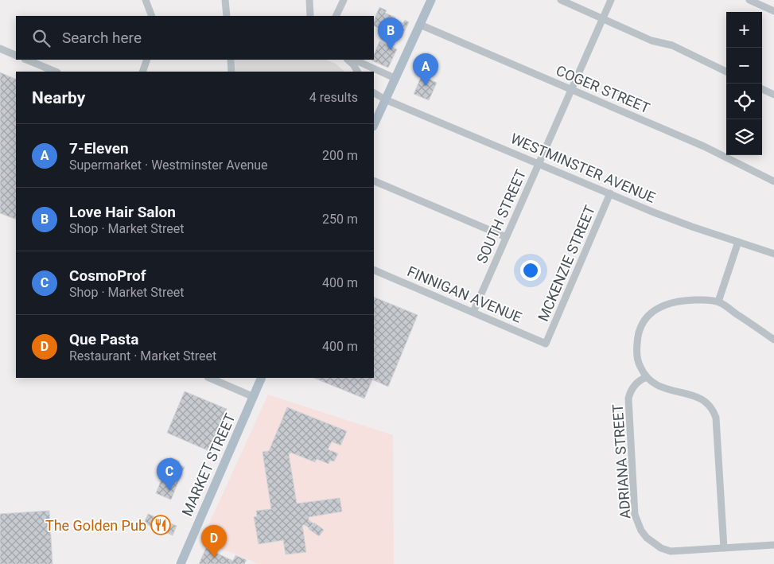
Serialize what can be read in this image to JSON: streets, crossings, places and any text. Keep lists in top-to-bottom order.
{
  "streets": {
    "main road": ["MARKET STREET"],
    "street": [
      "COGER STREET",
      "WESTMINSTER AVENUE",
      "SOUTH STREET",
      "MCKENZIE STREET",
      "FINNIGAN AVENUE",
      "ADRIANA STREET"
    ]
  },
  "crossings": [
    ["COGER STREET", "SOUTH STREET"],
    ["WESTMINSTER AVENUE", "SOUTH STREET"],
    ["WESTMINSTER AVENUE", "MCKENZIE STREET"],
    ["SOUTH STREET", "FINNIGAN AVENUE"],
    ["MCKENZIE STREET", "FINNIGAN AVENUE"]
  ],
  "places": {
    "restaurant": ["The Golden Pub"]
  },
  "page": {
    "map_buttons": ["+", "−"],
    "search": "Search here",
    "pins": [
      "B",
      "A",
      "C",
      "D"
    ],
    "heading": ["Nearby", "4 results"],
    "list": [
      {
        "mark": "A",
        "name": "7-Eleven",
        "note": "Supermarket · Westminster Avenue",
        "value": "200 m"
      },
      {
        "mark": "B",
        "name": "Love Hair Salon",
        "note": "Shop · Market Street",
        "value": "250 m"
      },
      {
        "mark": "C",
        "name": "CosmoProf",
        "note": "Shop · Market Street",
        "value": "400 m"
      },
      {
        "mark": "D",
        "name": "Que Pasta",
        "note": "Restaurant · Market Street",
        "value": "400 m"
      }
    ]
  }
}
